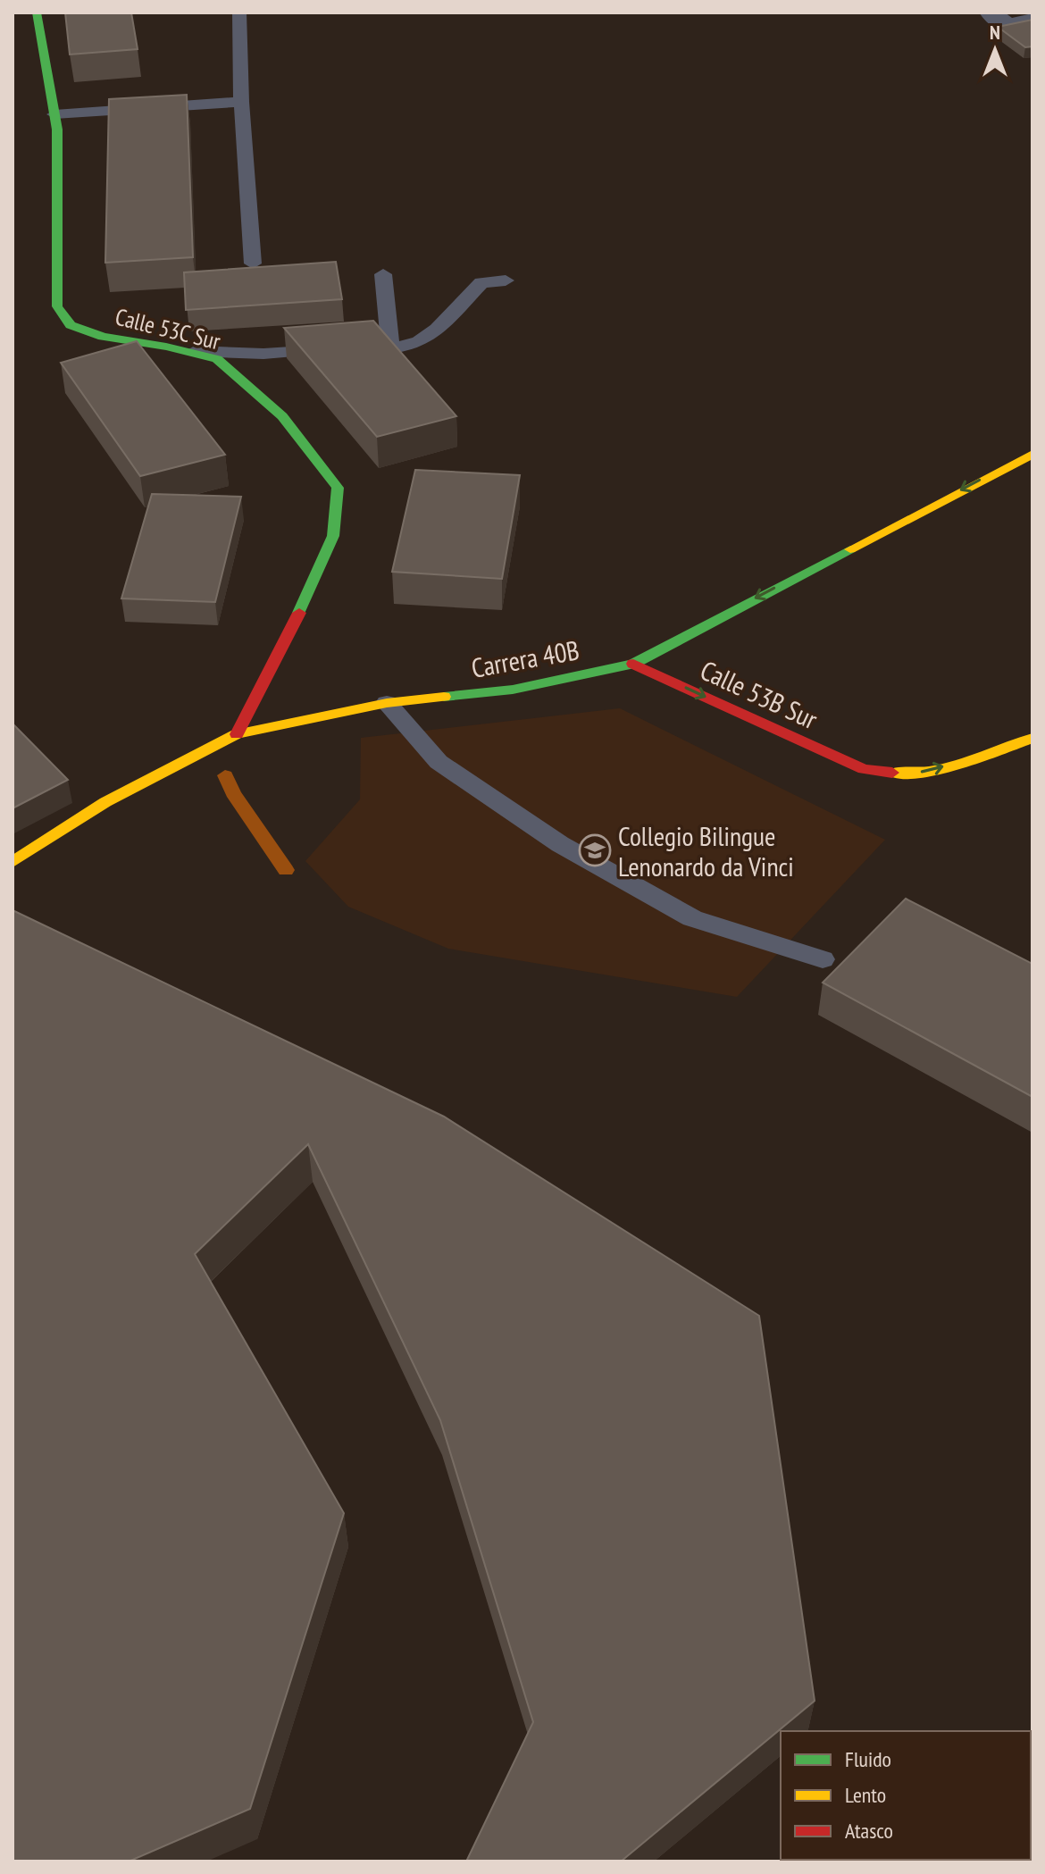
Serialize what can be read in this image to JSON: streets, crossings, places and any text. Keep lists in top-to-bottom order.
{
  "streets": {
    "street": ["Calle 53C Sur", "Carrera 40B", "Calle 53B Sur"]
  },
  "crossings": [
    ["Calle 53C Sur", "Carrera 40B"],
    ["Carrera 40B", "Calle 53B Sur"]
  ],
  "one_way": ["Carrera 40B", "Calle 53B Sur"],
  "places": {
    "school or university": ["Collegio Bilingue Lenonardo da Vinci"]
  },
  "legend": ["Fluido", "Lento", "Atasco"],
  "north": "top"
}
